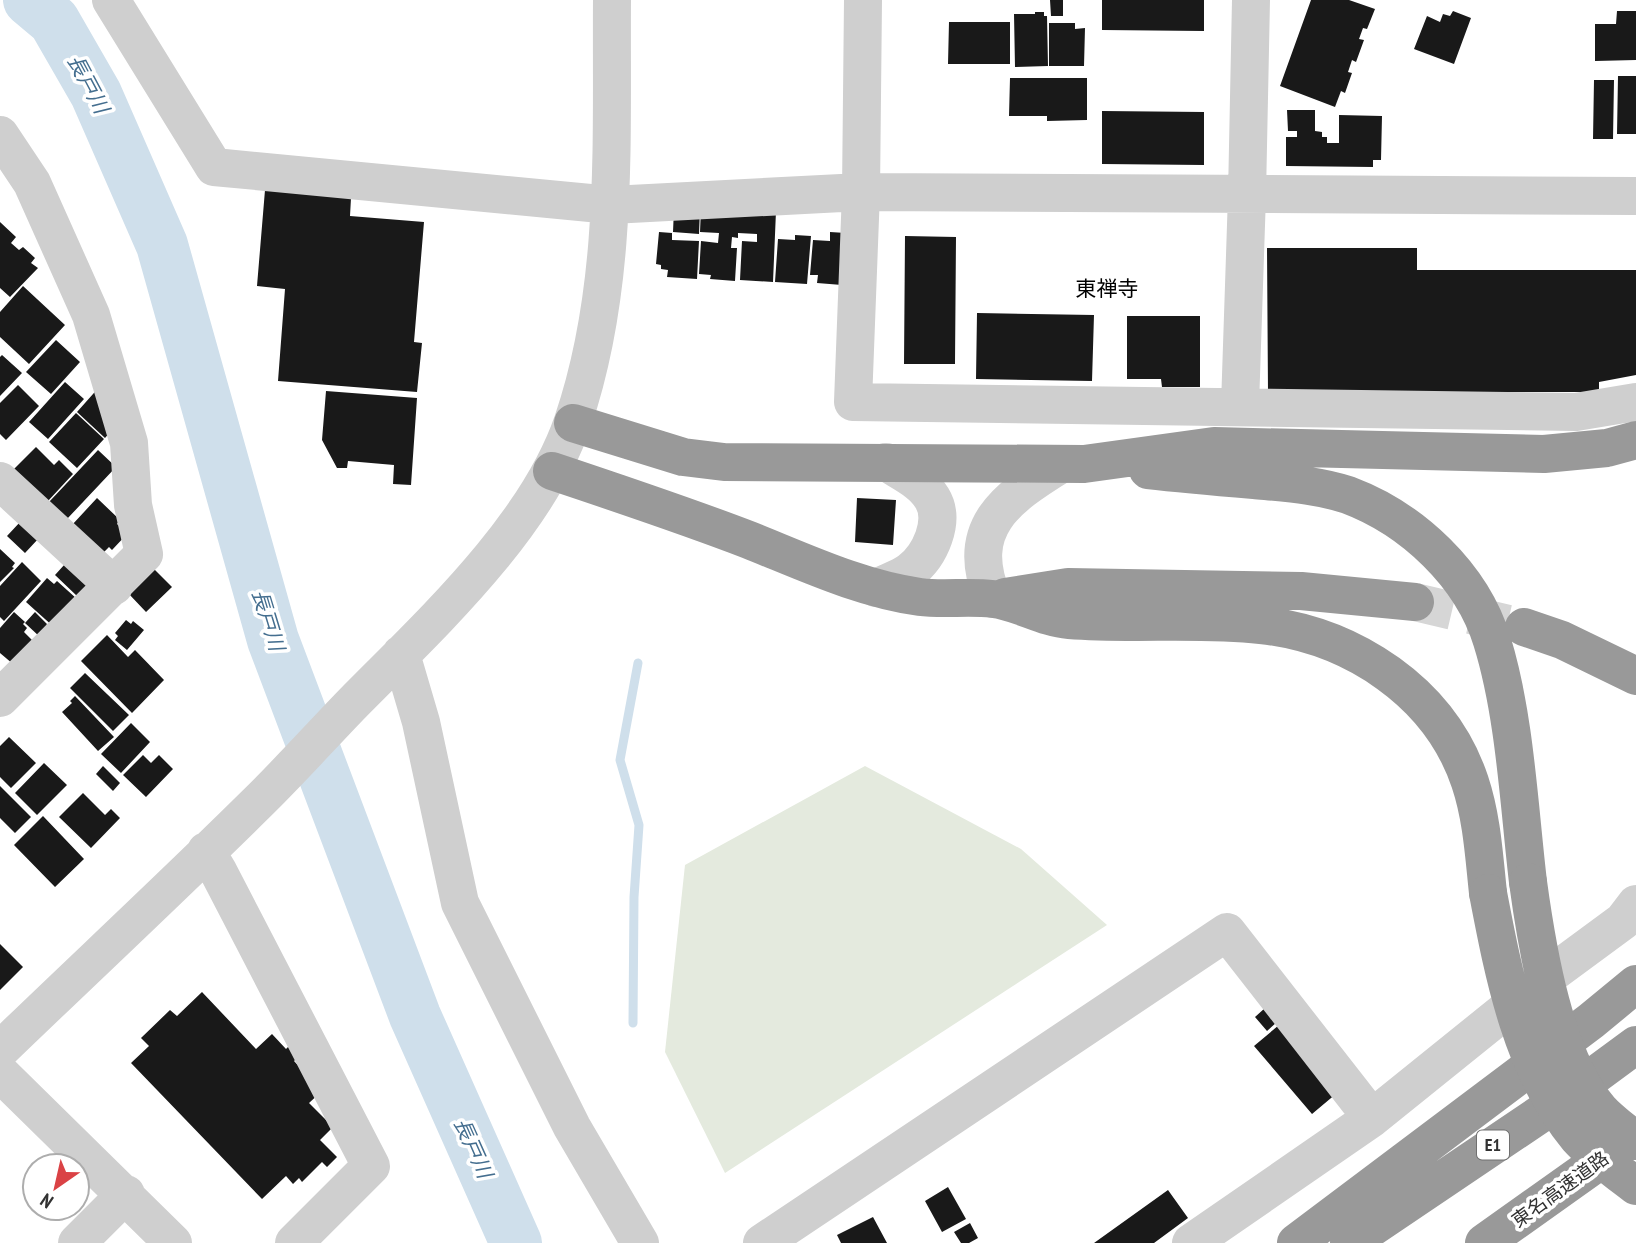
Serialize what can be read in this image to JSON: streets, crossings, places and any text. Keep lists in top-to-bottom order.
{
  "streets": {
    "highway": ["E1", "東名高速道路"]
  },
  "districts": ["東禅寺"],
  "water": ["長戸川"],
  "north": "bottom left"
}
